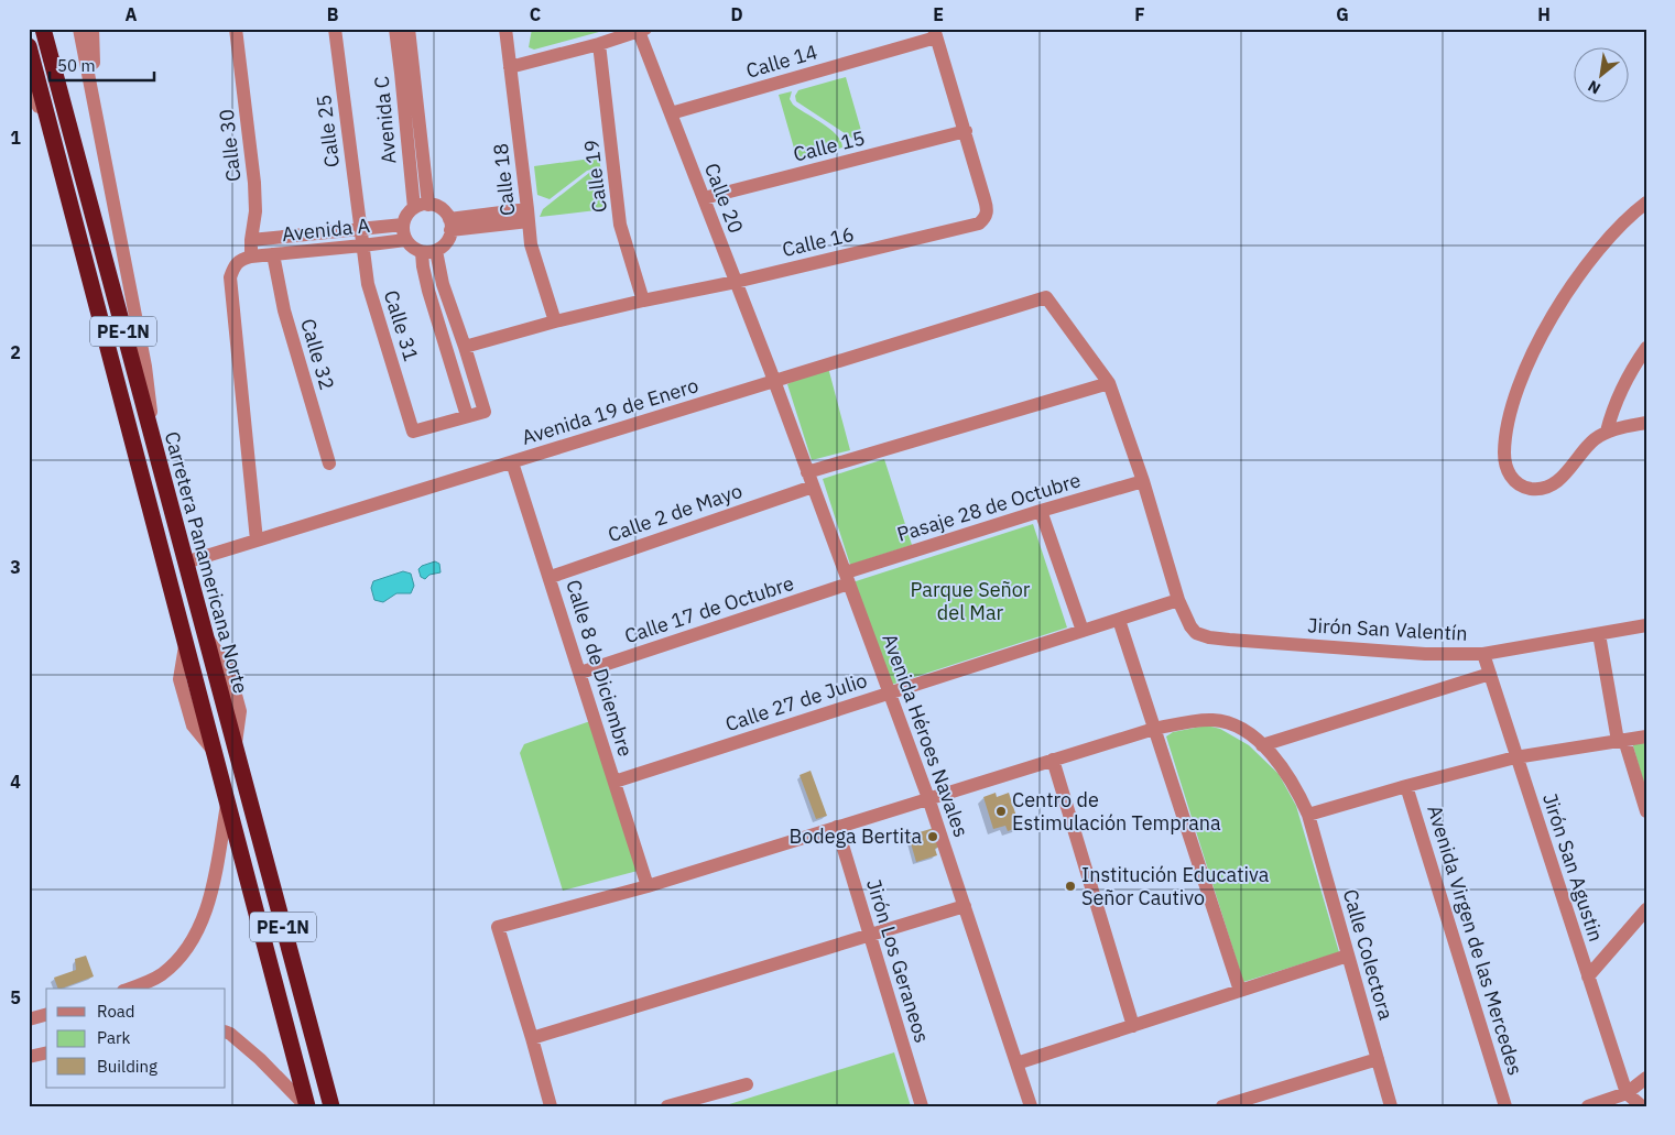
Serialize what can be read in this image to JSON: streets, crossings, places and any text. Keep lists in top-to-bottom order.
{
  "streets": {
    "highway": ["PE-1N", "Carretera Panamericana Norte"],
    "street": [
      "Calle 14",
      "Avenida C",
      "Calle 25",
      "Calle 30",
      "Calle 15",
      "Calle 19",
      "Calle 18",
      "Calle 20",
      "Avenida A",
      "Calle 16",
      "Calle 31",
      "Calle 32",
      "Avenida 19 de Enero",
      "Pasaje 28 de Octubre",
      "Calle 2 de Mayo",
      "Calle 17 de Octubre",
      "Jirón San Valentín",
      "Calle 8 de Diciembre",
      "Calle 27 de Julio",
      "Avenida Héroes Navales",
      "Jirón San Agustin",
      "Avenida Virgen de las Mercedes",
      "Calle Colectora",
      "Jirón Los Geraneos"
    ]
  },
  "crossings": [
    ["Calle 14", "Calle 20"],
    ["Calle 14", "Calle 16"],
    ["Avenida C", "Avenida A"],
    ["Calle 25", "Avenida A"],
    ["Calle 25", "Calle 31"],
    ["Calle 30", "Avenida A"],
    ["Calle 15", "Calle 20"],
    ["Calle 15", "Calle 16"],
    ["Calle 19", "Calle 16"],
    ["Calle 18", "Calle 16"],
    ["Calle 20", "Calle 16"],
    ["Calle 20", "Avenida 19 de Enero"],
    ["Calle 20", "Avenida Héroes Navales"],
    ["Avenida A", "Calle 31"],
    ["Avenida A", "Calle 32"],
    ["Avenida 19 de Enero", "Carretera Panamericana Norte"],
    ["Avenida 19 de Enero", "Jirón San Valentín"],
    ["Avenida 19 de Enero", "Calle 8 de Diciembre"],
    ["Avenida 19 de Enero", "Avenida Héroes Navales"],
    ["Pasaje 28 de Octubre", "Calle 17 de Octubre"],
    ["Pasaje 28 de Octubre", "Jirón San Valentín"],
    ["Pasaje 28 de Octubre", "Avenida Héroes Navales"],
    ["Calle 2 de Mayo", "Calle 8 de Diciembre"],
    ["Calle 2 de Mayo", "Avenida Héroes Navales"],
    ["Calle 17 de Octubre", "Calle 8 de Diciembre"],
    ["Calle 17 de Octubre", "Avenida Héroes Navales"],
    ["Jirón San Valentín", "Calle 27 de Julio"],
    ["Jirón San Valentín", "Jirón San Agustin"],
    ["Calle 8 de Diciembre", "Calle 27 de Julio"],
    ["Calle 8 de Diciembre", "Calle Colectora"],
    ["Calle 27 de Julio", "Avenida Héroes Navales"],
    ["Avenida Héroes Navales", "Calle Colectora"],
    ["Calle Colectora", "Jirón Los Geraneos"]
  ],
  "parks": ["Parque Señor del Mar"],
  "places": ["Centro de Estimulación Temprana", "Bodega Bertita", "Institución Educativa Señor Cautivo"],
  "legend": ["Road", "Park", "Building"],
  "scale_bar": "50 m",
  "north": "bottom left",
  "grid": {
    "columns": [
      "A",
      "B",
      "C",
      "D",
      "E",
      "F",
      "G",
      "H"
    ],
    "rows": [
      "1",
      "2",
      "3",
      "4",
      "5"
    ]
  }
}
